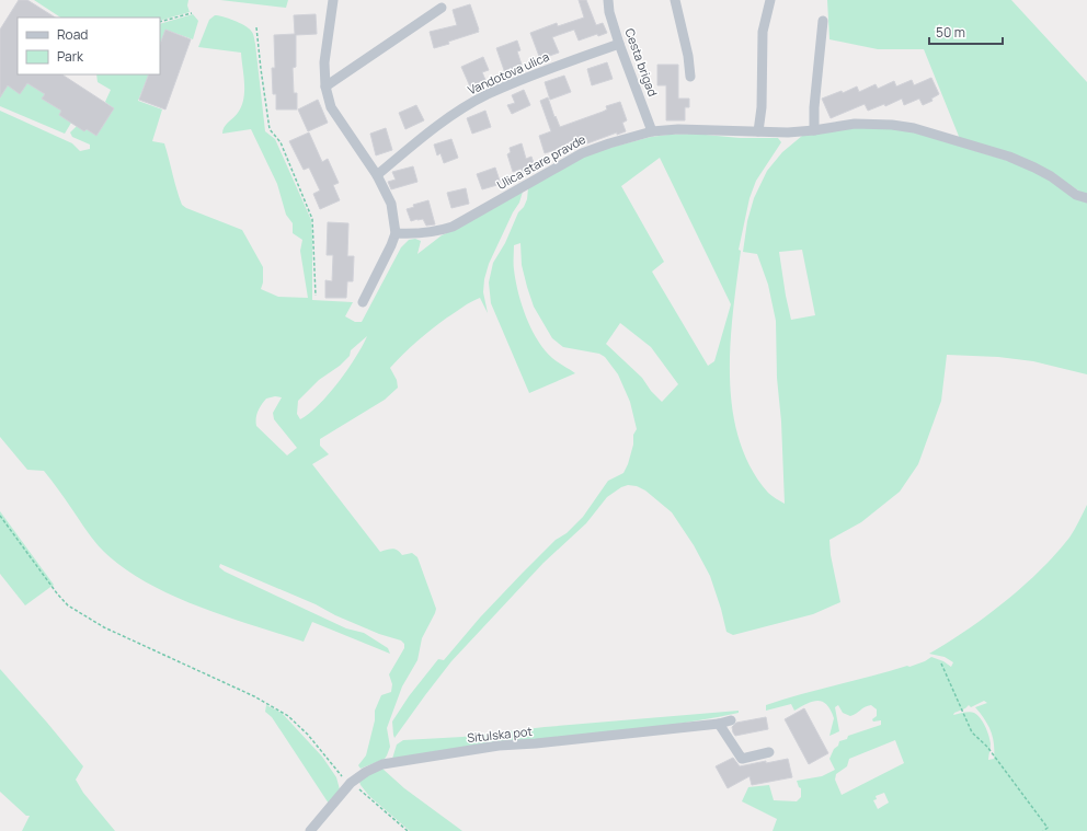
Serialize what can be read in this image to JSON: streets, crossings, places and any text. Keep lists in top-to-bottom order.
{
  "streets": {
    "street": [
      "Cesta brigad",
      "Vandotova ulica",
      "Ulica stare pravde",
      "Situlska pot"
    ]
  },
  "crossings": [
    ["Cesta brigad", "Vandotova ulica"],
    ["Cesta brigad", "Ulica stare pravde"]
  ],
  "legend": ["Road", "Park"],
  "scale_bar": "50 m"
}
